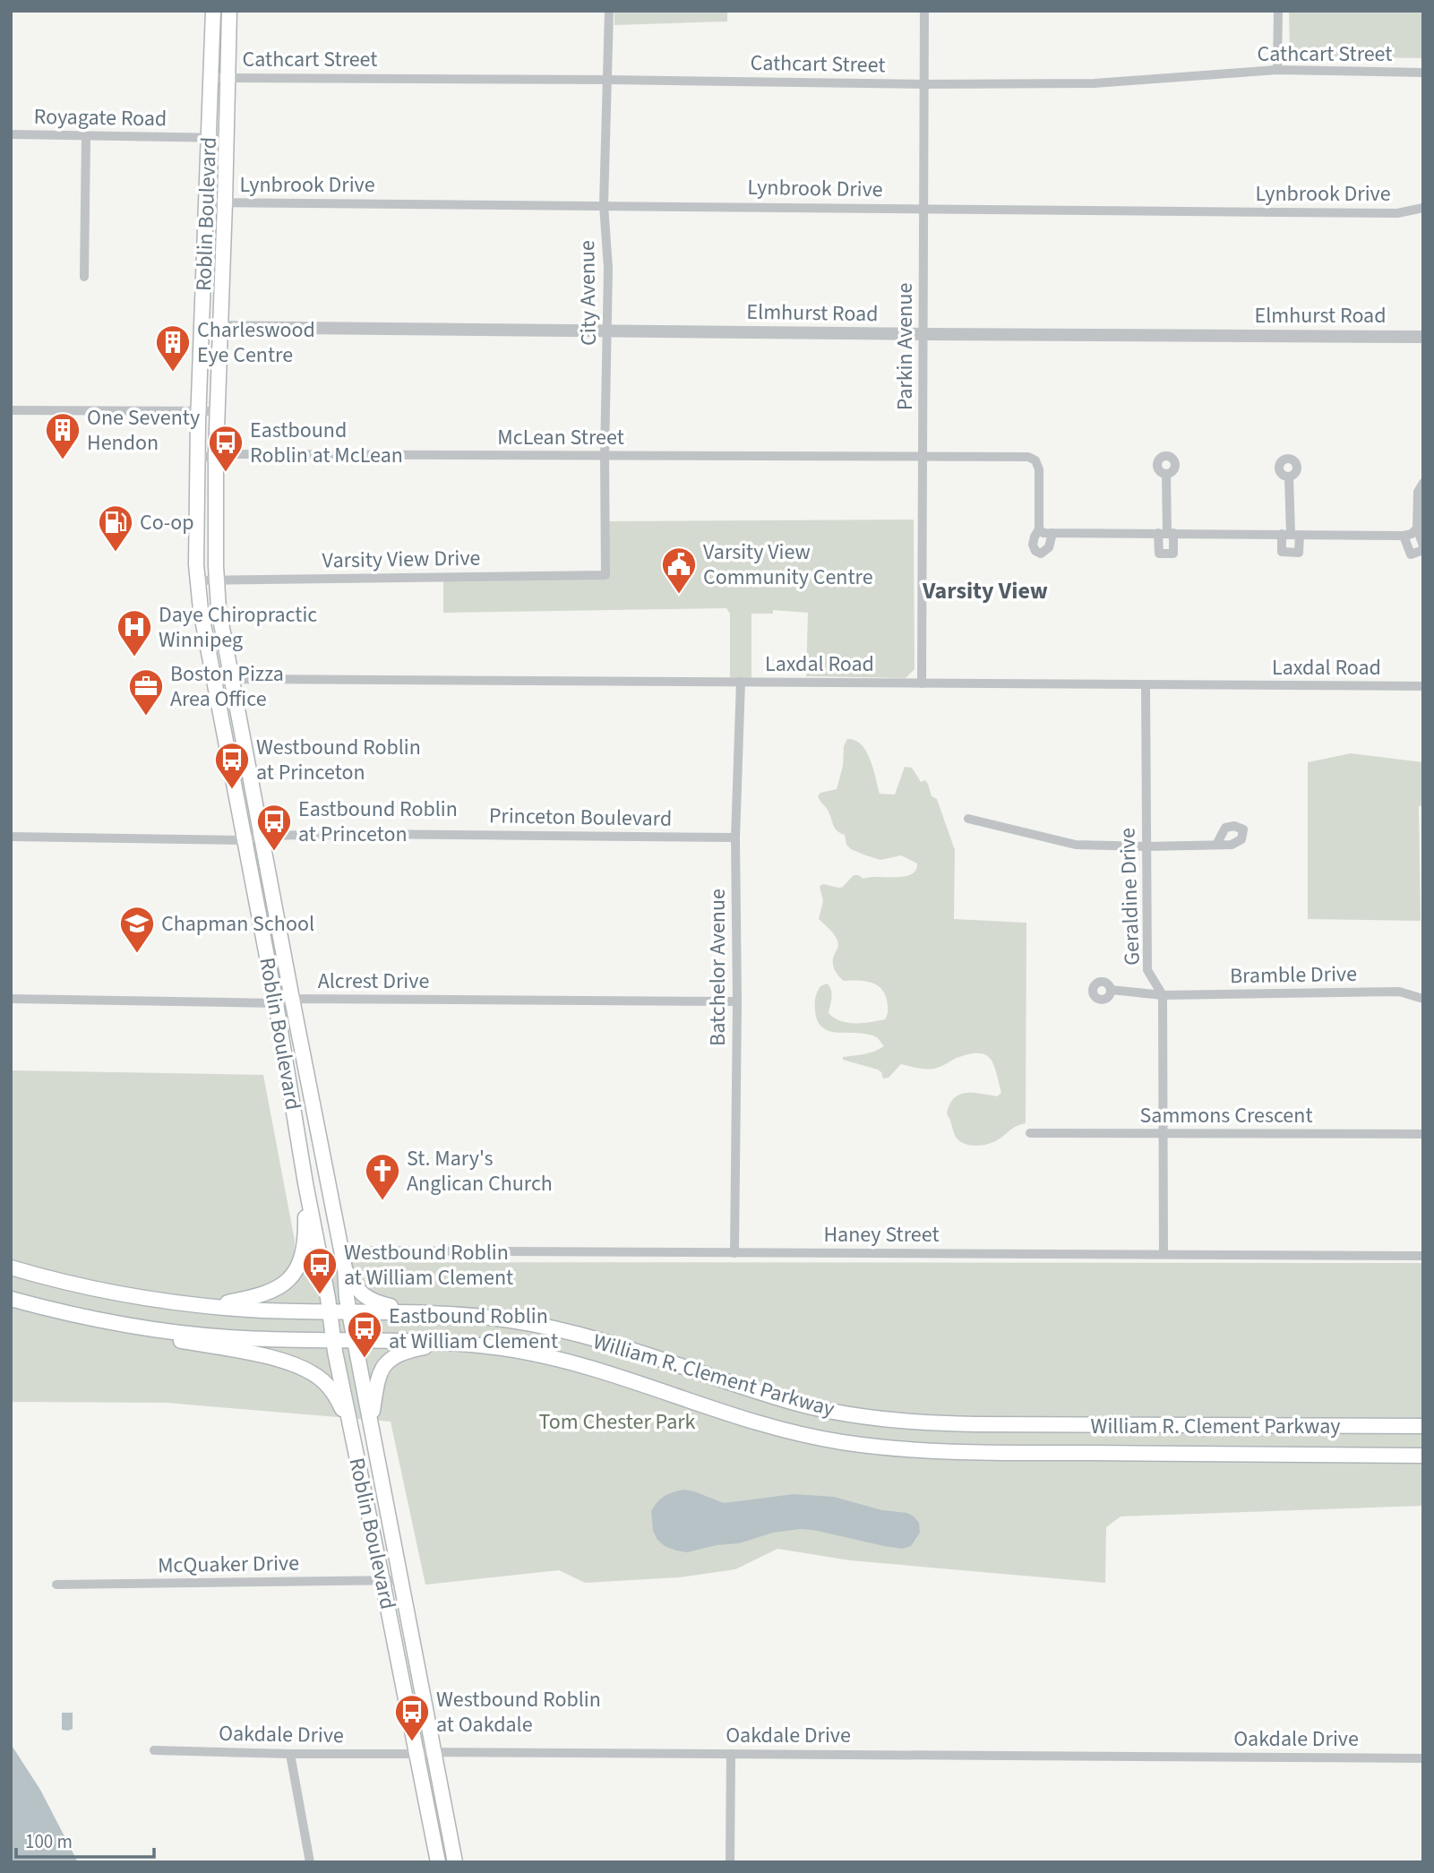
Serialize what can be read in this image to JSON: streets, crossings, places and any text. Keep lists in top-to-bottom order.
{
  "streets": {
    "main road": ["Roblin Boulevard", "William R. Clement Parkway"],
    "street": [
      "Cathcart Street",
      "Royagate Road",
      "Lynbrook Drive",
      "City Avenue",
      "Elmhurst Road",
      "Parkin Avenue",
      "McLean Street",
      "Varsity View Drive",
      "Laxdal Road",
      "Princeton Boulevard",
      "Geraldine Drive",
      "Batchelor Avenue",
      "Bramble Drive",
      "Alcrest Drive",
      "Sammons Crescent",
      "Haney Street",
      "McQuaker Drive",
      "Oakdale Drive"
    ]
  },
  "crossings": [
    ["Cathcart Street", "Roblin Boulevard"],
    ["Cathcart Street", "City Avenue"],
    ["Cathcart Street", "Parkin Avenue"],
    ["Royagate Road", "Roblin Boulevard"],
    ["Lynbrook Drive", "Roblin Boulevard"],
    ["Lynbrook Drive", "City Avenue"],
    ["Lynbrook Drive", "Parkin Avenue"],
    ["Roblin Boulevard", "Elmhurst Road"],
    ["Roblin Boulevard", "McLean Street"],
    ["Roblin Boulevard", "Varsity View Drive"],
    ["Roblin Boulevard", "Laxdal Road"],
    ["Roblin Boulevard", "Princeton Boulevard"],
    ["Roblin Boulevard", "Alcrest Drive"],
    ["Roblin Boulevard", "Haney Street"],
    ["Roblin Boulevard", "William R. Clement Parkway"],
    ["Roblin Boulevard", "McQuaker Drive"],
    ["Roblin Boulevard", "Oakdale Drive"],
    ["City Avenue", "Elmhurst Road"],
    ["City Avenue", "McLean Street"],
    ["City Avenue", "Varsity View Drive"],
    ["Elmhurst Road", "Parkin Avenue"],
    ["Parkin Avenue", "McLean Street"],
    ["Parkin Avenue", "Laxdal Road"],
    ["Laxdal Road", "Geraldine Drive"],
    ["Laxdal Road", "Batchelor Avenue"],
    ["Princeton Boulevard", "Batchelor Avenue"],
    ["Geraldine Drive", "Bramble Drive"],
    ["Geraldine Drive", "Sammons Crescent"],
    ["Geraldine Drive", "Haney Street"],
    ["Batchelor Avenue", "Alcrest Drive"],
    ["Batchelor Avenue", "Haney Street"]
  ],
  "districts": ["Varsity View"],
  "parks": ["Tom Chester Park"],
  "places": {
    "building": ["Charleswood Eye Centre", "One Seventy Hendon"],
    "bus stop": [
      "Eastbound Roblin at McLean",
      "Westbound Roblin at Princeton",
      "Eastbound Roblin at Princeton",
      "Westbound Roblin at William Clement",
      "Eastbound Roblin at William Clement",
      "Westbound Roblin at Oakdale"
    ],
    "fuel station": ["Co-op"],
    "public building": ["Varsity View Community Centre"],
    "hospital": ["Daye Chiropractic Winnipeg"],
    "office": ["Boston Pizza Area Office"],
    "school or university": ["Chapman School"],
    "church": ["St. Mary's Anglican Church"]
  },
  "scale_bar": "100 m"
}
